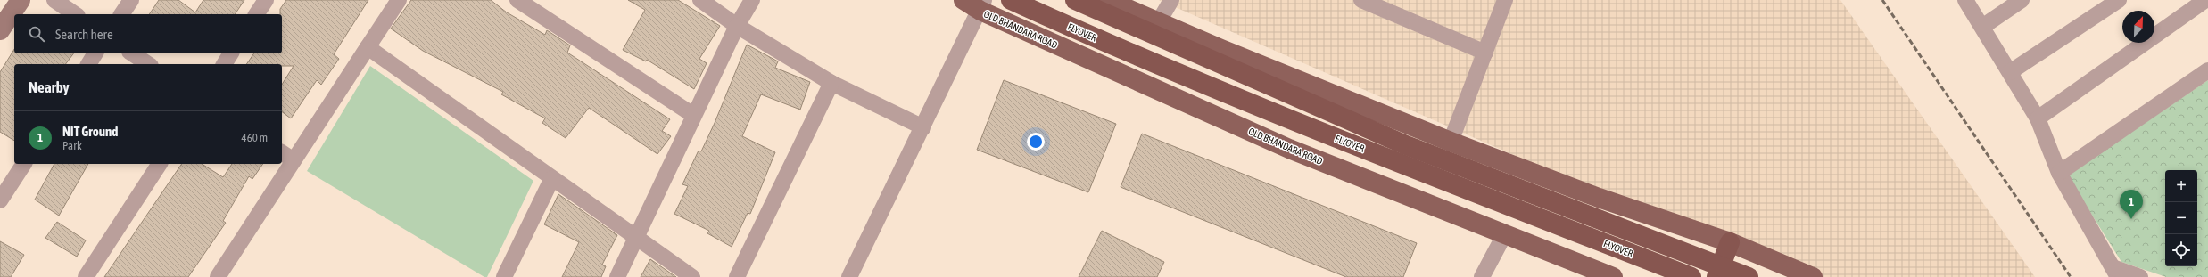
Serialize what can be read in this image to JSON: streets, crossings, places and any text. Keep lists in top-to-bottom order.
{
  "streets": {
    "highway": ["FLYOVER"],
    "main road": ["OLD BHANDARA ROAD"]
  },
  "north": "top right",
  "page": {
    "search": "Search here",
    "heading": "Nearby",
    "list": [
      {
        "mark": "1",
        "name": "NIT Ground",
        "note": "Park",
        "value": "460 m"
      }
    ],
    "map_buttons": ["+", "−"],
    "pins": "1"
  }
}
